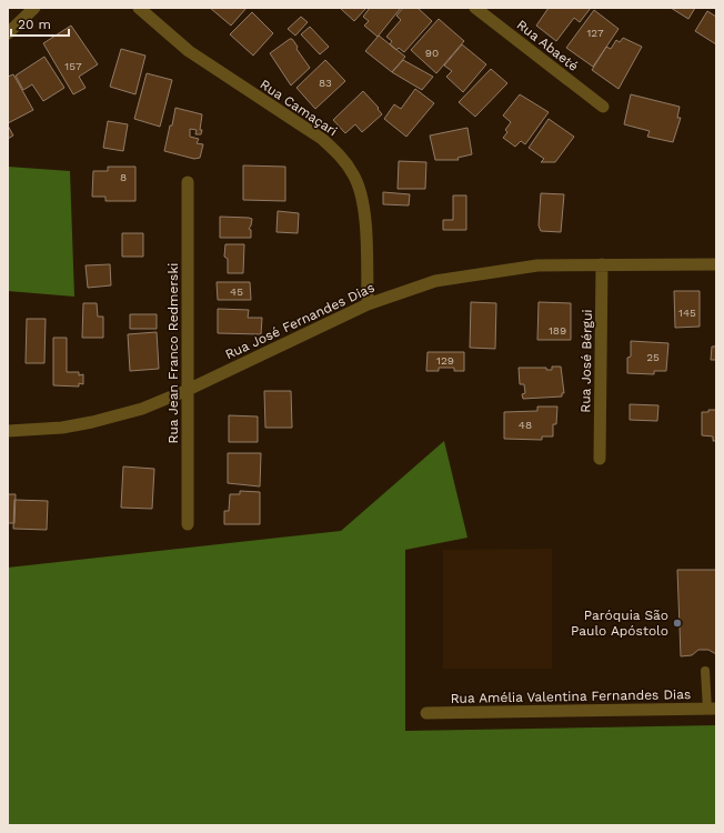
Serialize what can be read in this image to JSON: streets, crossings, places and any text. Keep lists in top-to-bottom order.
{
  "streets": {
    "street": [
      "Rua Abaeté",
      "Rua Camaçari",
      "Rua José Fernandes Dias",
      "Rua Jean Franco Redmerski",
      "Rua José Bérgui",
      "Rua Amélia Valentina Fernandes Dias"
    ]
  },
  "crossings": [
    ["Rua Camaçari", "Rua José Fernandes Dias"],
    ["Rua José Fernandes Dias", "Rua Jean Franco Redmerski"],
    ["Rua José Fernandes Dias", "Rua José Bérgui"]
  ],
  "places": ["Paróquia São Paulo Apóstolo"],
  "house_numbers": [
    "127",
    "90",
    "157",
    "83",
    "8",
    "45",
    "145",
    "189",
    "25",
    "129",
    "48"
  ],
  "scale_bar": "20 m"
}
